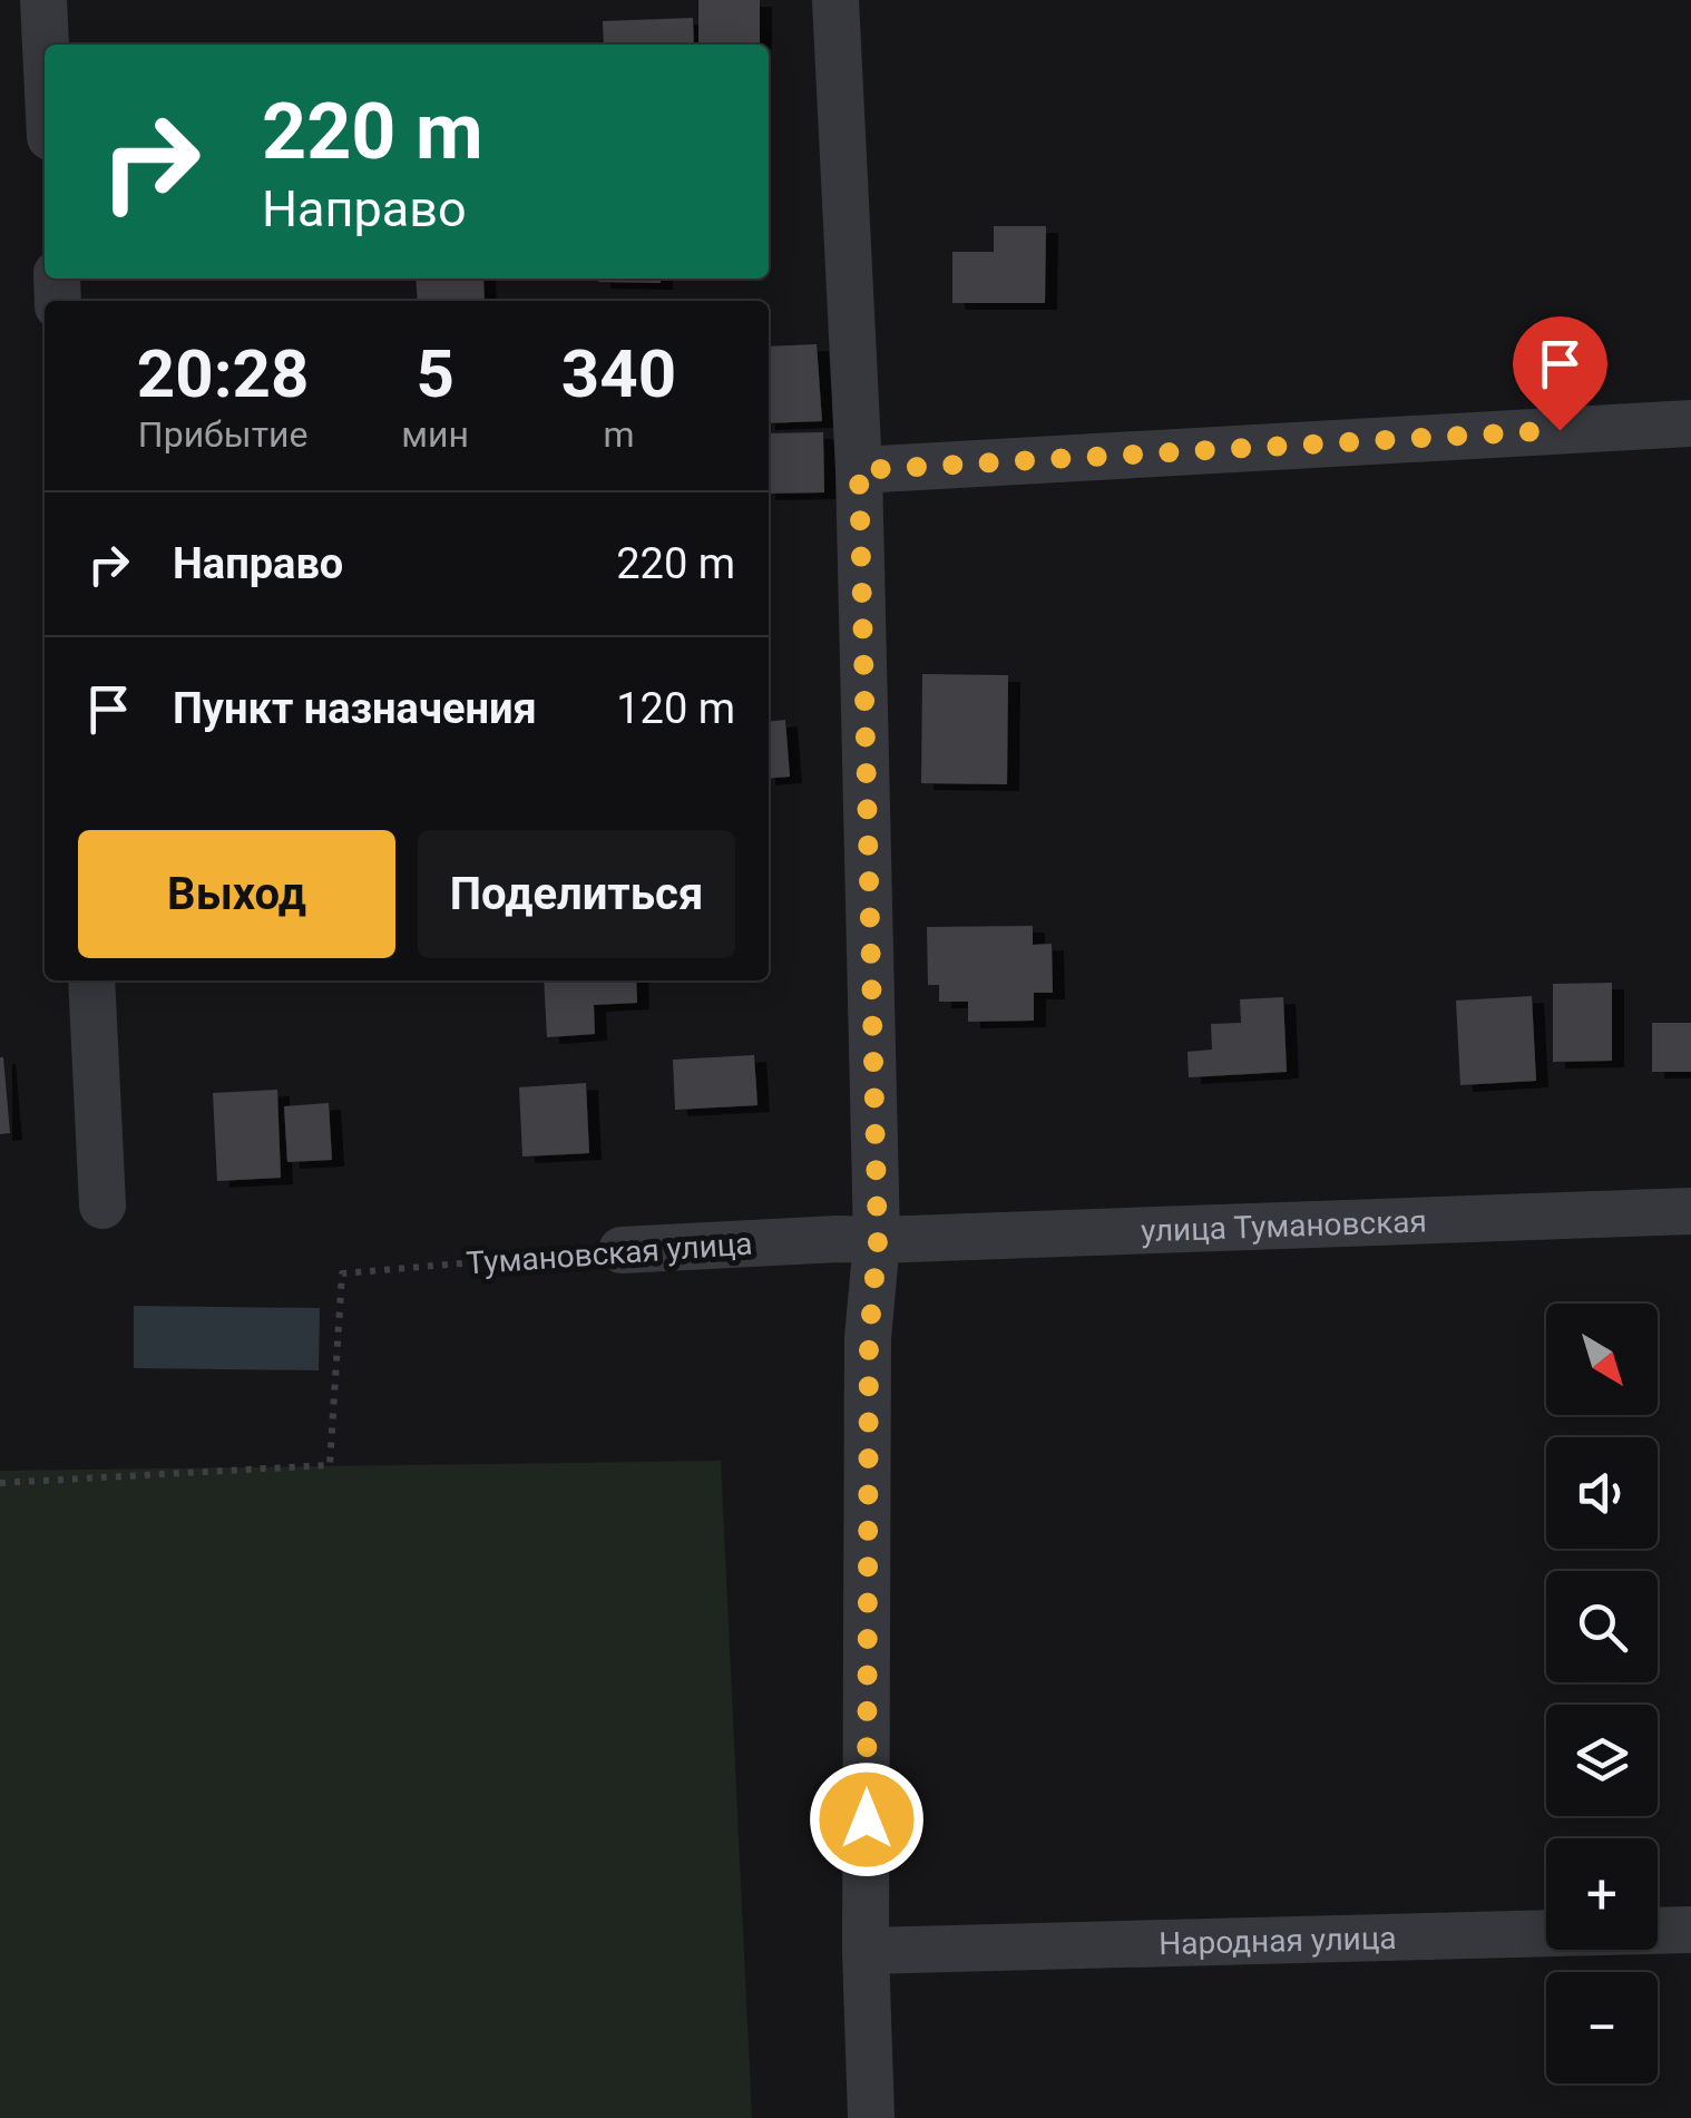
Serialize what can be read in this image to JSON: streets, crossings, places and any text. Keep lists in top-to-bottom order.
{
  "streets": {
    "street": ["улица Тумановская", "Тумановская улица", "Народная улица"]
  },
  "crossings": [
    ["улица Тумановская", "Тумановская улица"]
  ],
  "north": "bottom right",
  "page": {
    "turn": ["220 m", "Направо"],
    "eta": [
      "20:28",
      "Прибытие",
      "5",
      "мин",
      "340",
      "m"
    ],
    "list": [
      {
        "name": "Направо",
        "value": "220 m"
      },
      {
        "name": "Пункт назначения",
        "value": "120 m"
      }
    ],
    "buttons": ["Выход", "Поделиться"],
    "map_buttons": ["+", "−"]
  }
}
